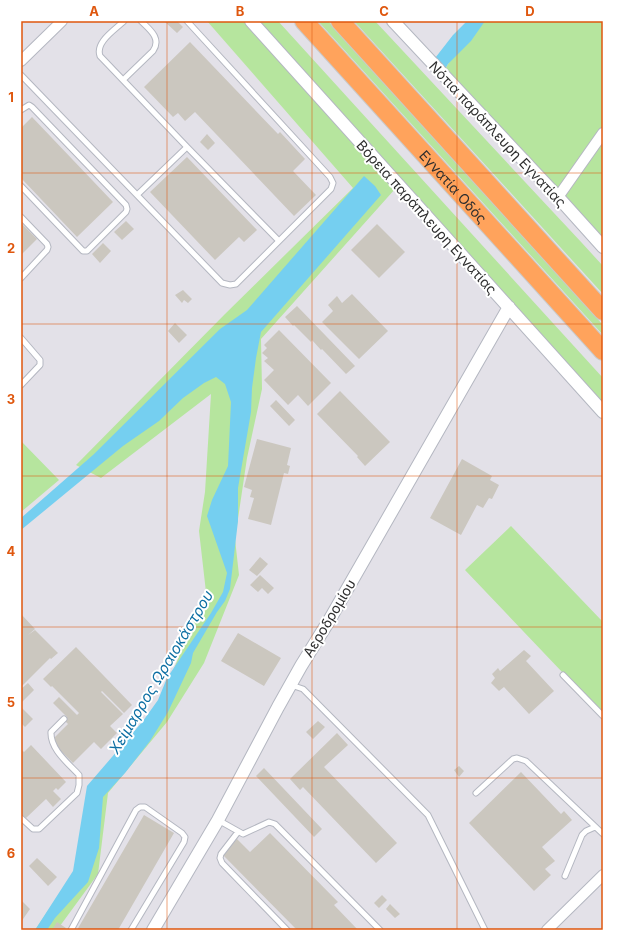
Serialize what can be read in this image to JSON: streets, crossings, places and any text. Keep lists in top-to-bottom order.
{
  "streets": {
    "highway": ["Εγνατία Οδός"],
    "street": ["Νότια παράπλευρη Εγνατίας", "Βόρεια παράπλευρη Εγνατίας", "Αεροδρομίου"]
  },
  "crossings": [
    ["Βόρεια παράπλευρη Εγνατίας", "Αεροδρομίου"]
  ],
  "water": ["Χείμαρρος Ωραιοκάστρου"],
  "grid": {
    "columns": [
      "A",
      "B",
      "C",
      "D"
    ],
    "rows": [
      "1",
      "2",
      "3",
      "4",
      "5",
      "6"
    ]
  }
}
